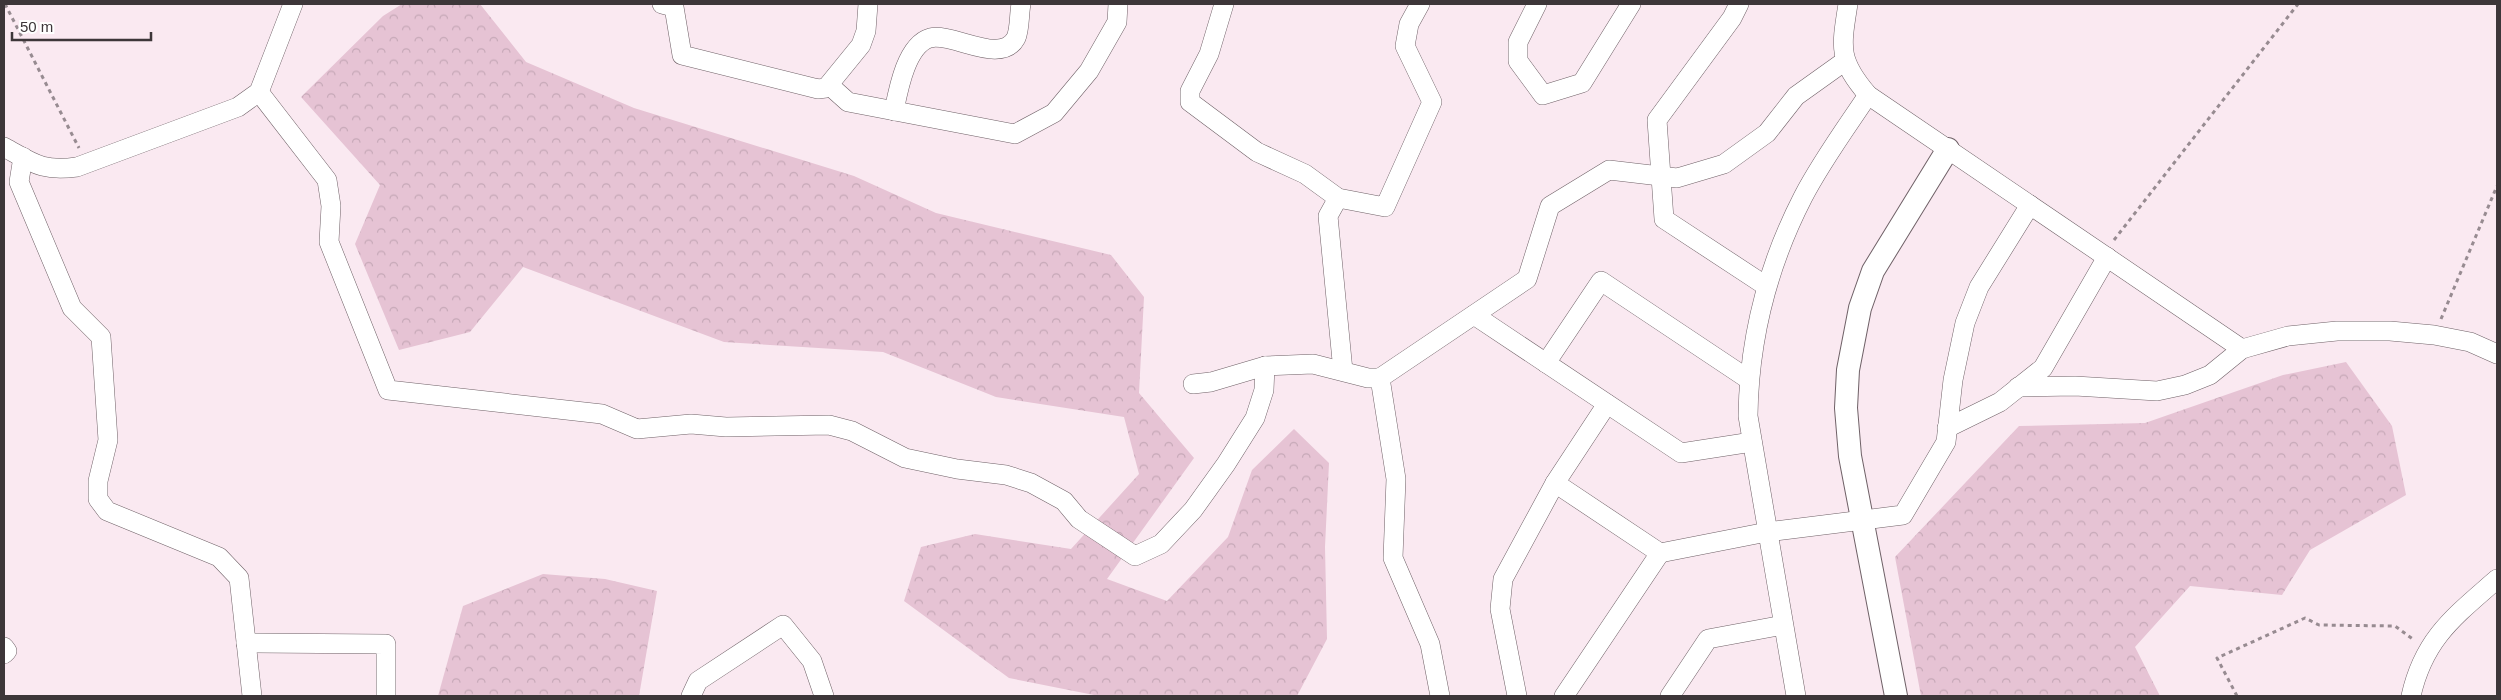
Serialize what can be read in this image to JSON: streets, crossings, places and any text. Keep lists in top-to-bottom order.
{
  "scale_bar": "50 m"
}
